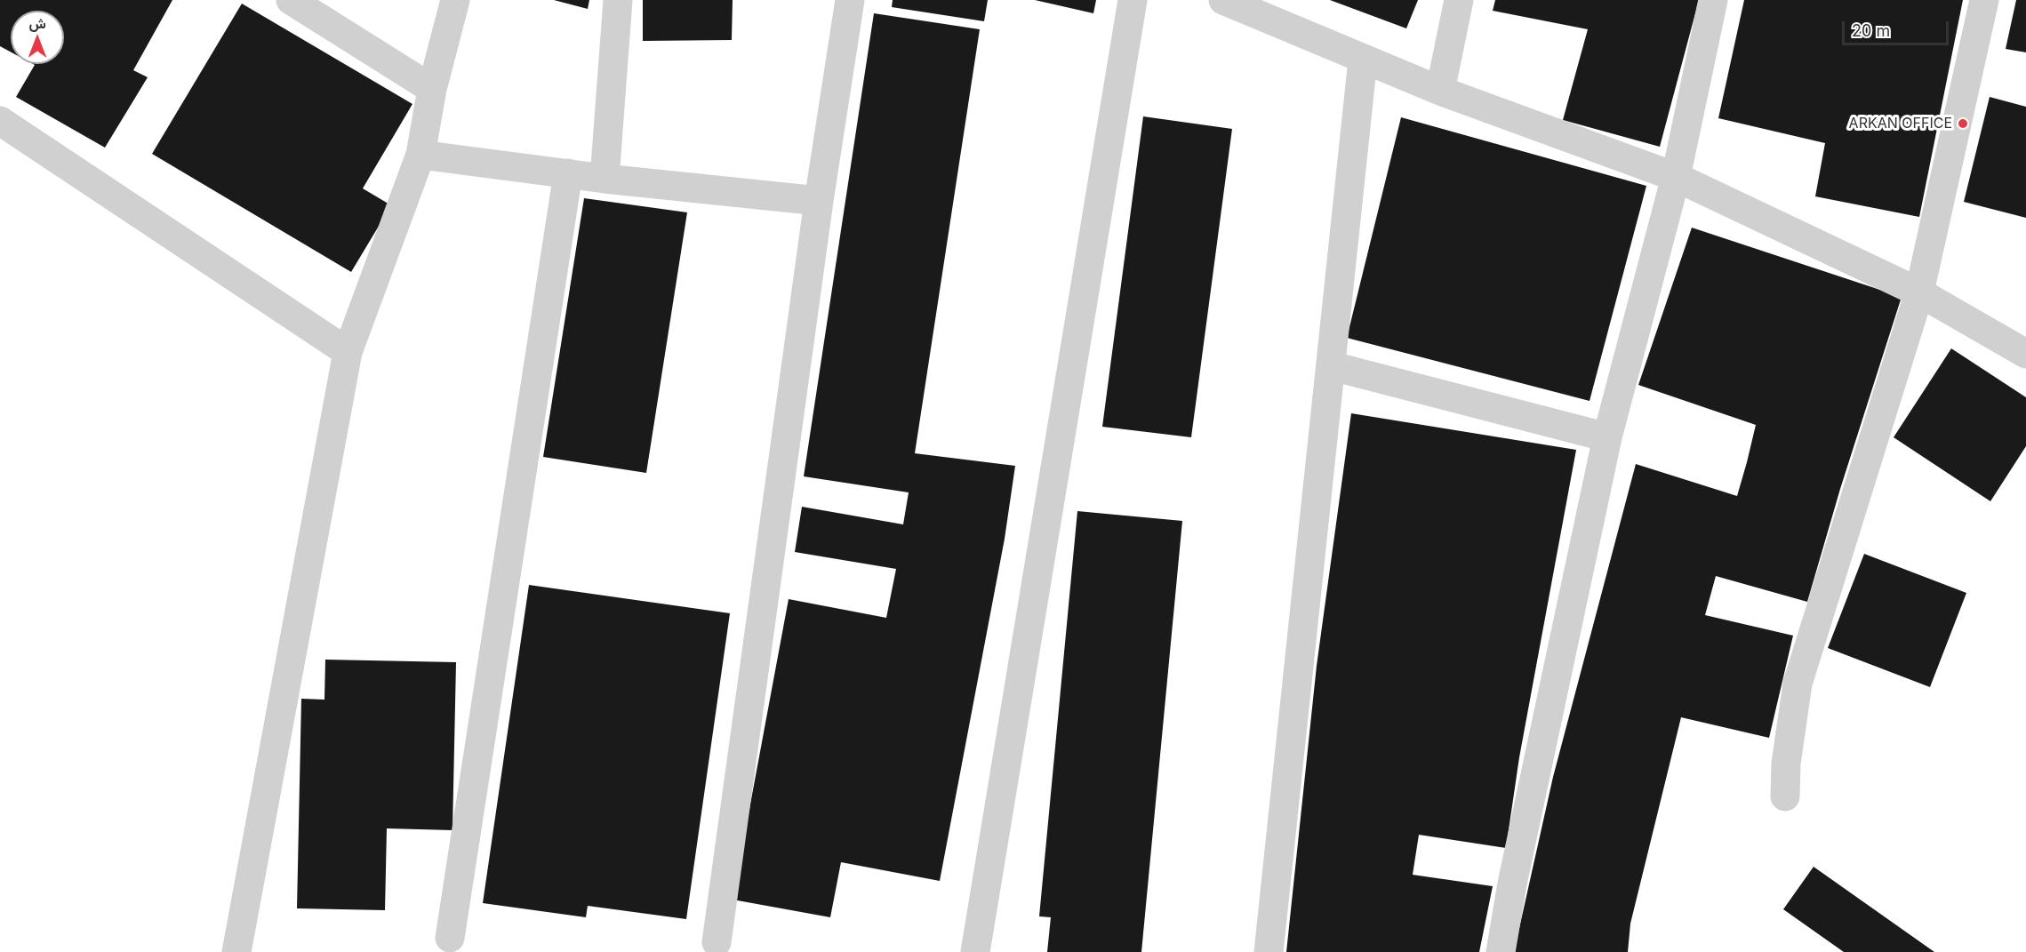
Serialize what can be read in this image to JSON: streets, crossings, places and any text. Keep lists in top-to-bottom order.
{
  "places": ["ARKAN OFFICE"],
  "scale_bar": "20 m",
  "north": "top"
}
